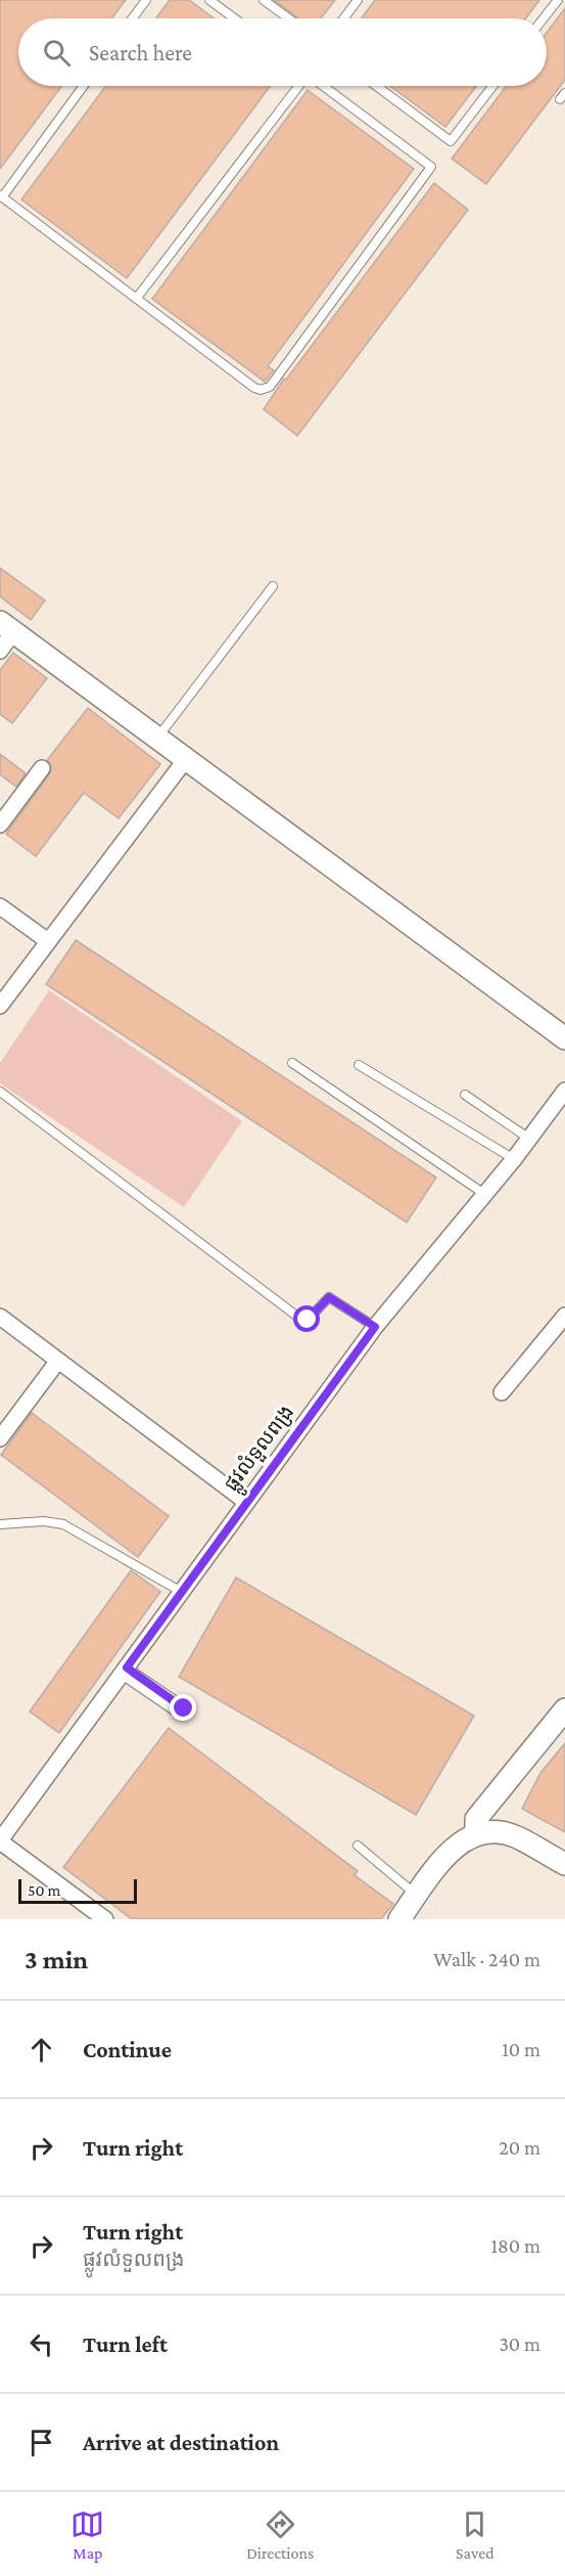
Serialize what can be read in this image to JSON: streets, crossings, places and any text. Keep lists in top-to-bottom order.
{
  "streets": {
    "street": ["ផ្លូវលំទួលពង្រ"]
  },
  "scale_bar": "50 m",
  "page": {
    "search": "Search here",
    "scale": "50 m",
    "heading": ["3 min", "Walk · 240 m"],
    "list": [
      ["Continue", "10 m"],
      ["Turn right", "20 m"],
      ["Turn right", "ផ្លូវលំទួលពង្រ", "180 m"],
      ["Turn left", "30 m"],
      "Arrive at destination"
    ],
    "nav": ["Map", "Directions", "Saved"]
  }
}
